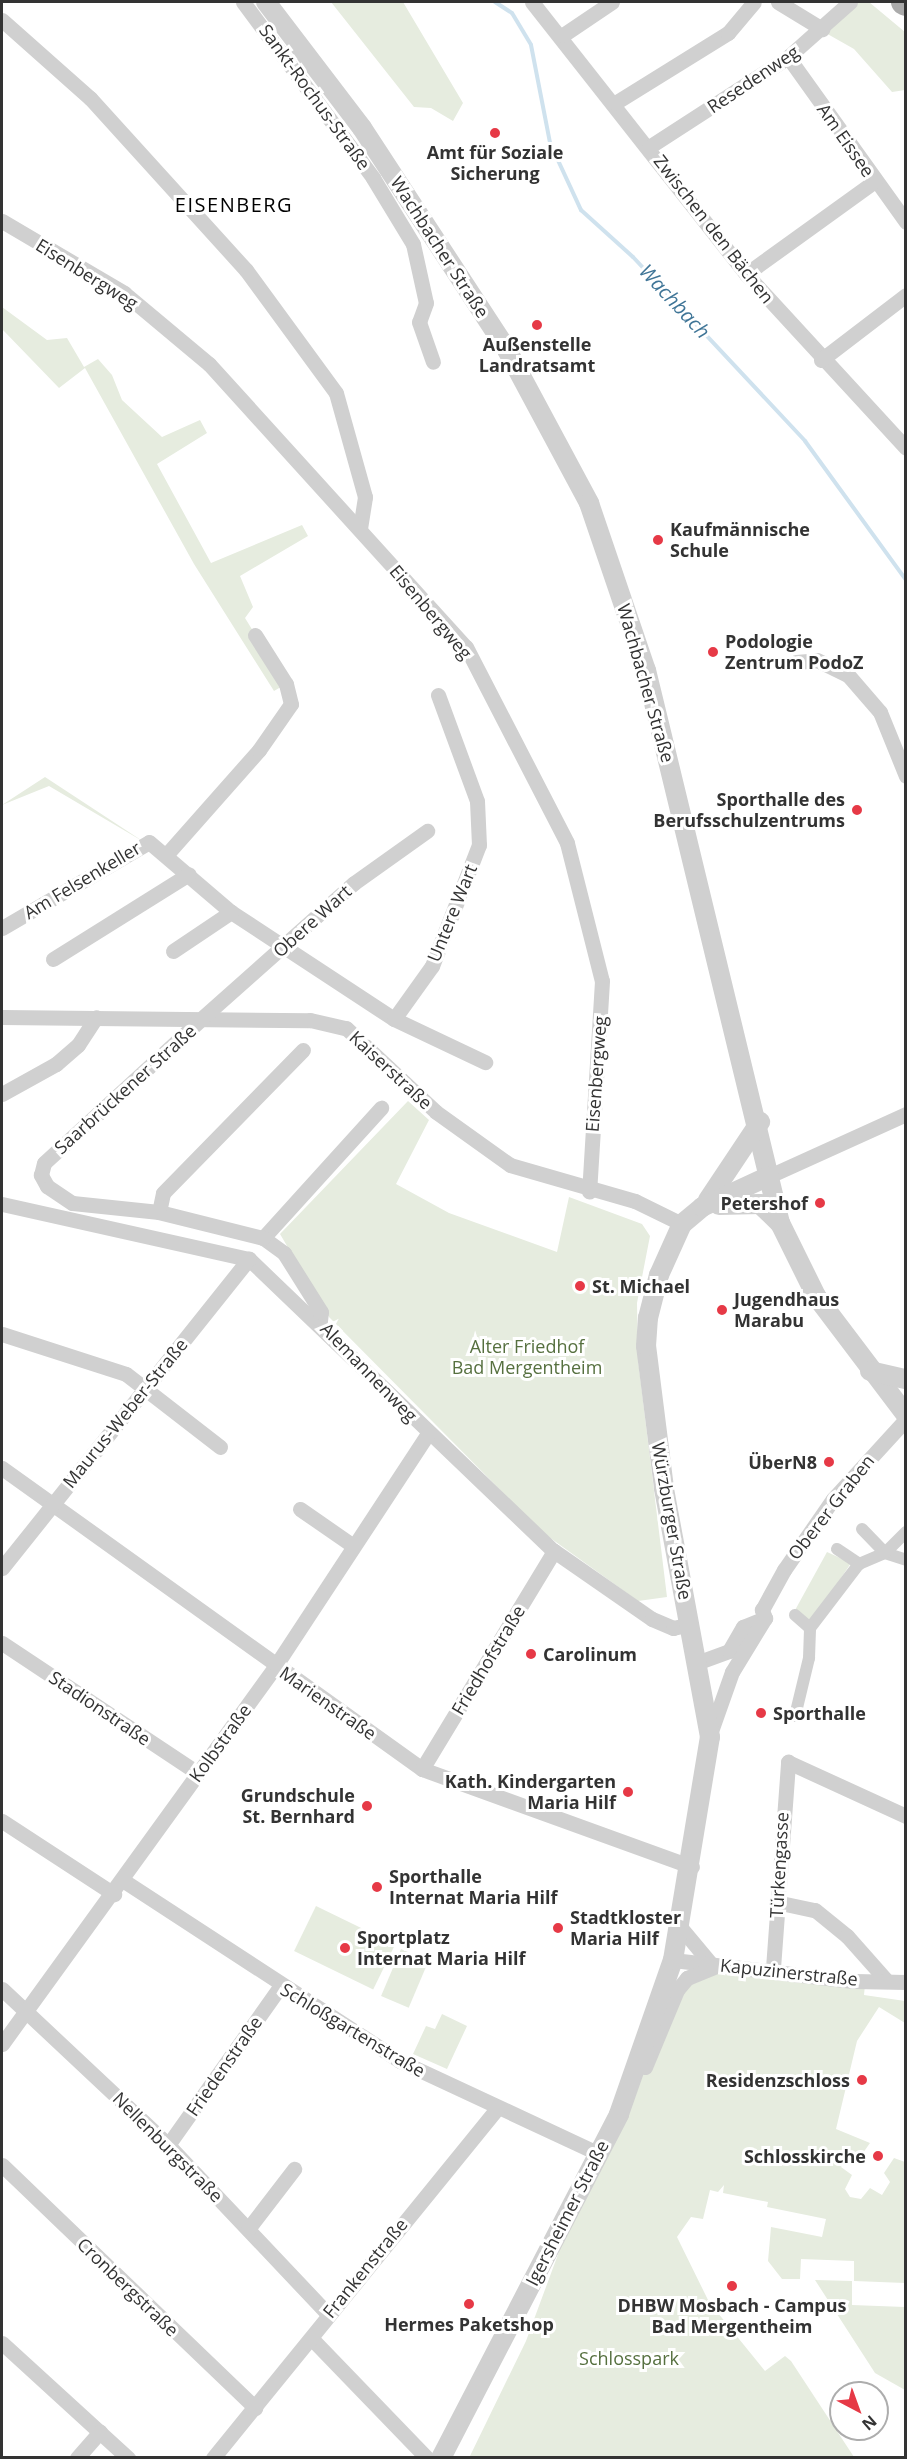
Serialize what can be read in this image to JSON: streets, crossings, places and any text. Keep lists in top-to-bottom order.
{
  "streets": {
    "street": [
      "Resedenweg",
      "Sankt-Rochus-Straße",
      "Am Eissee",
      "Zwischen den Bächen",
      "Wachbacher Straße",
      "Eisenbergweg",
      "Am Felsenkeller",
      "Untere Wart",
      "Obere Wart",
      "Kaiserstraße",
      "Saarbrückener Straße",
      "Alemannenweg",
      "Maurus-Weber-Straße",
      "Oberer Graben",
      "Würzburger Straße",
      "Friedhofstraße",
      "Marienstraße",
      "Stadionstraße",
      "Kolbstraße",
      "Türkengasse",
      "Kapuzinerstraße",
      "Schloßgartenstraße",
      "Friedenstraße",
      "Nellenburgstraße",
      "Igersheimer Straße",
      "Frankenstraße",
      "Cronbergstraße"
    ]
  },
  "crossings": [
    ["Resedenweg", "Am Eissee"],
    ["Resedenweg", "Zwischen den Bächen"],
    ["Wachbacher Straße", "Oberer Graben"],
    ["Wachbacher Straße", "Würzburger Straße"],
    ["Eisenbergweg", "Kaiserstraße"],
    ["Am Felsenkeller", "Obere Wart"],
    ["Obere Wart", "Kaiserstraße"],
    ["Obere Wart", "Saarbrückener Straße"],
    ["Kaiserstraße", "Saarbrückener Straße"],
    ["Kaiserstraße", "Würzburger Straße"],
    ["Saarbrückener Straße", "Alemannenweg"],
    ["Alemannenweg", "Maurus-Weber-Straße"],
    ["Alemannenweg", "Würzburger Straße"],
    ["Alemannenweg", "Friedhofstraße"],
    ["Alemannenweg", "Kolbstraße"],
    ["Maurus-Weber-Straße", "Marienstraße"],
    ["Oberer Graben", "Würzburger Straße"],
    ["Würzburger Straße", "Marienstraße"],
    ["Würzburger Straße", "Kapuzinerstraße"],
    ["Würzburger Straße", "Igersheimer Straße"],
    ["Friedhofstraße", "Marienstraße"],
    ["Marienstraße", "Kolbstraße"],
    ["Stadionstraße", "Kolbstraße"],
    ["Kolbstraße", "Schloßgartenstraße"],
    ["Kolbstraße", "Nellenburgstraße"],
    ["Türkengasse", "Kapuzinerstraße"],
    ["Kapuzinerstraße", "Igersheimer Straße"],
    ["Schloßgartenstraße", "Friedenstraße"],
    ["Schloßgartenstraße", "Igersheimer Straße"],
    ["Schloßgartenstraße", "Frankenstraße"],
    ["Friedenstraße", "Nellenburgstraße"],
    ["Nellenburgstraße", "Frankenstraße"],
    ["Frankenstraße", "Cronbergstraße"]
  ],
  "districts": ["EISENBERG"],
  "water": ["Wachbach"],
  "parks": ["Alter Friedhof Bad Mergentheim", "Schlosspark"],
  "places": [
    "Amt für Soziale Sicherung",
    "Außenstelle Landratsamt",
    "Kaufmännische Schule",
    "Podologie Zentrum PodoZ",
    "Sporthalle des Berufsschulzentrums",
    "Petershof",
    "St. Michael",
    "Jugendhaus Marabu",
    "ÜberN8",
    "Carolinum",
    "Sporthalle",
    "Kath. Kindergarten Maria Hilf",
    "Grundschule St. Bernhard",
    "Sporthalle Internat Maria Hilf",
    "Stadtkloster Maria Hilf",
    "Sportplatz Internat Maria Hilf",
    "Residenzschloss",
    "Schlosskirche",
    "DHBW Mosbach - Campus Bad Mergentheim",
    "Hermes Paketshop"
  ],
  "north": "bottom right"
}
